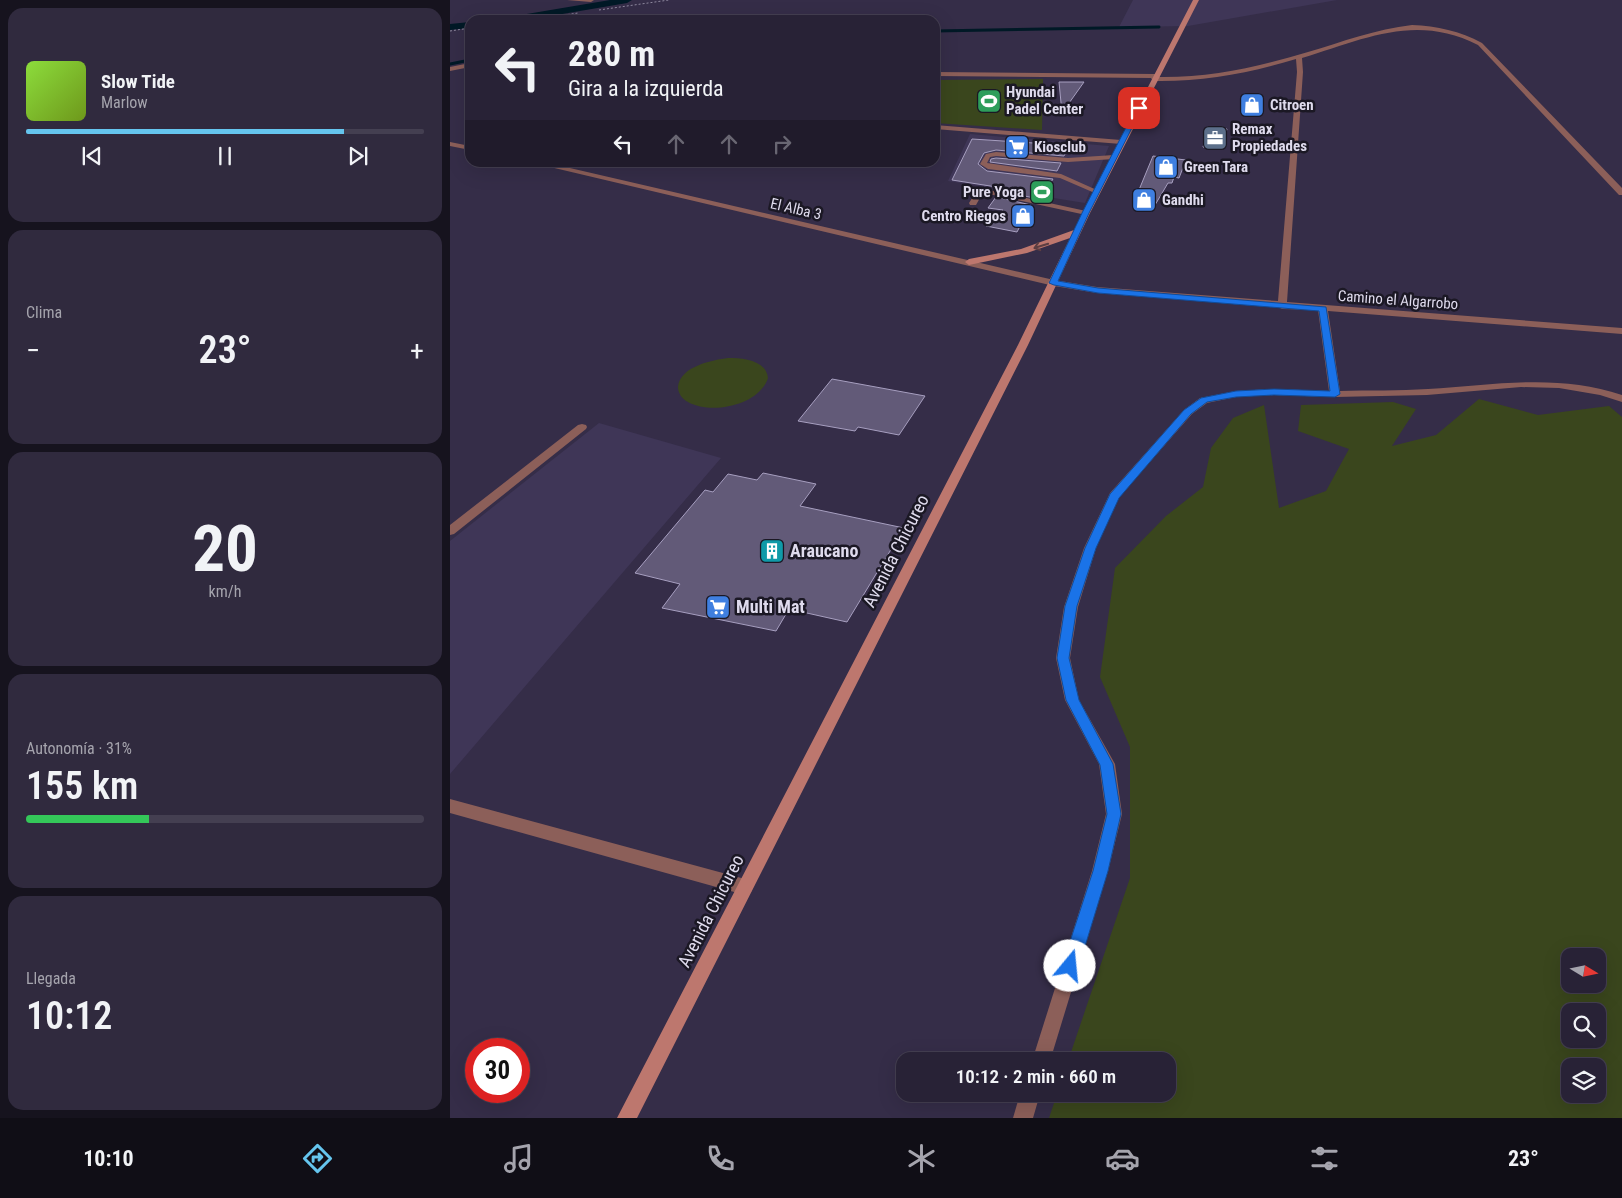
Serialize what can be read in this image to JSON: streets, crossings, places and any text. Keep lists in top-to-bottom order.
{
  "streets": {
    "main road": ["Avenida Chicureo"],
    "street": ["El Alba 3", "Camino el Algarrobo"]
  },
  "crossings": [
    ["El Alba 3", "Camino el Algarrobo"],
    ["El Alba 3", "Avenida Chicureo"],
    ["Camino el Algarrobo", "Avenida Chicureo"]
  ],
  "places": {
    "sports": ["Hyundai Padel Center", "Pure Yoga"],
    "shop": [
      "Citroen",
      "Green Tara",
      "Gandhi",
      "Centro Riegos"
    ],
    "office": ["Remax Propiedades"],
    "supermarket": ["Kiosclub", "Multi Mat"],
    "building": ["Araucano"]
  },
  "north": "right",
  "page": {
    "turn": ["280 m", "Gira a la izquierda"],
    "song": ["Slow Tide", "Marlow"],
    "tile": [
      "Clima",
      ["20", "km/h"],
      ["Autonomía · 31%", "155 km"],
      ["Llegada", "10:12"]
    ],
    "heat": ["−", "23°", "+"],
    "limit": "30",
    "trip": "10:12 · 2 min · 660 m",
    "tabs": ["10:10", "23°"]
  }
}
